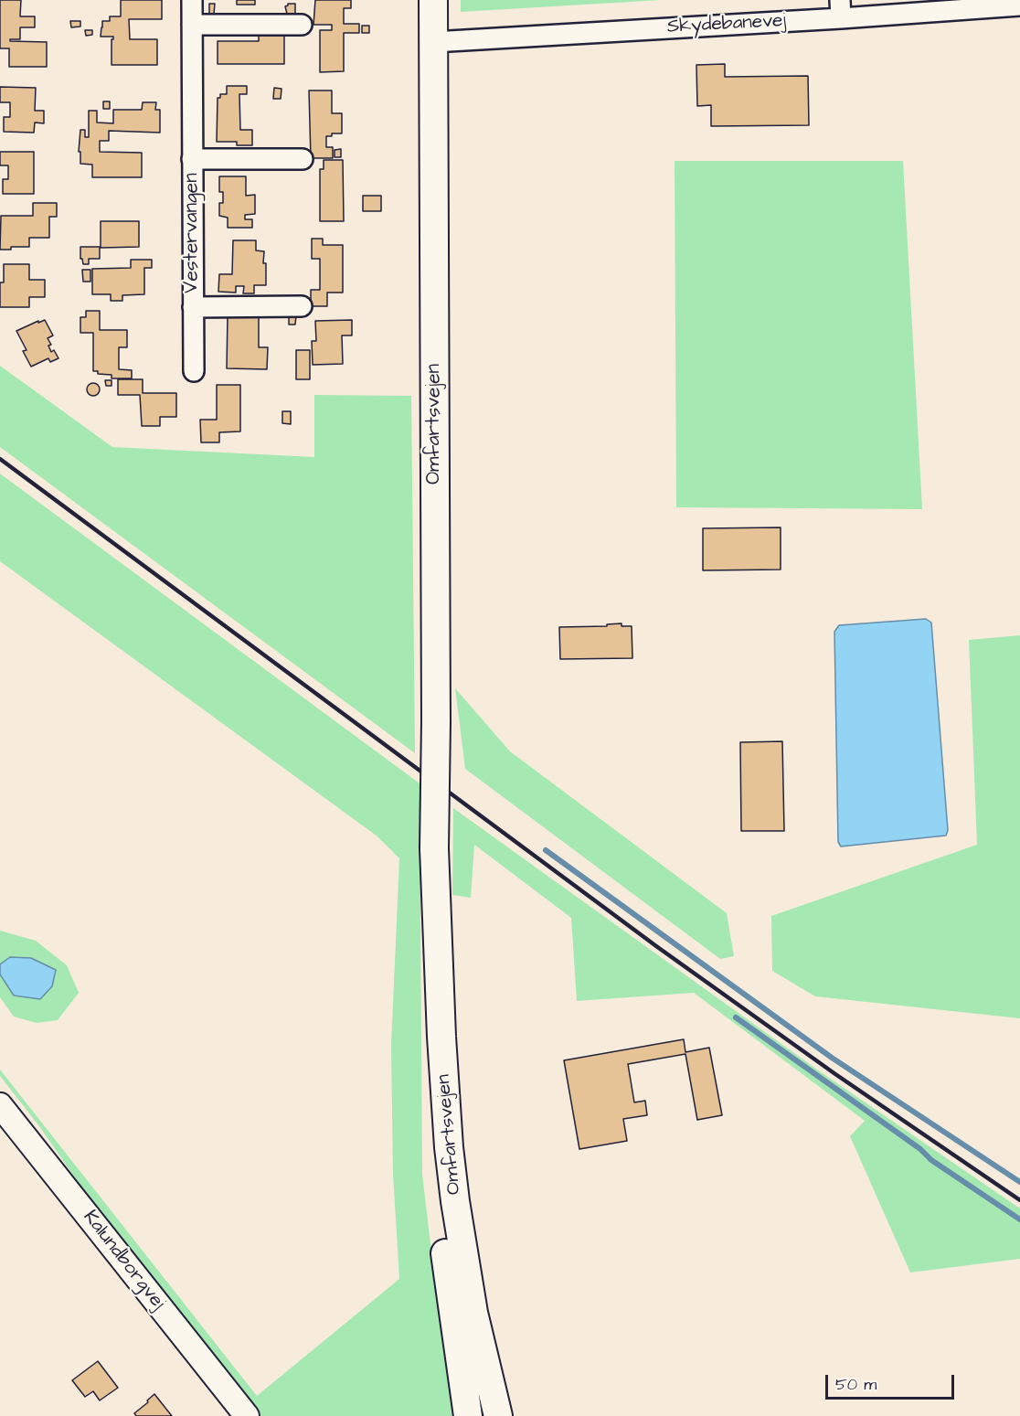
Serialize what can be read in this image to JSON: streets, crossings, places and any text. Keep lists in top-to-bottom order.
{
  "streets": {
    "main road": ["Omfartsvejen"],
    "street": ["Skydebanevej", "Vestervangen", "Kalundborgvej"]
  },
  "crossings": [
    ["Skydebanevej", "Omfartsvejen"]
  ],
  "scale_bar": "50 m"
}
